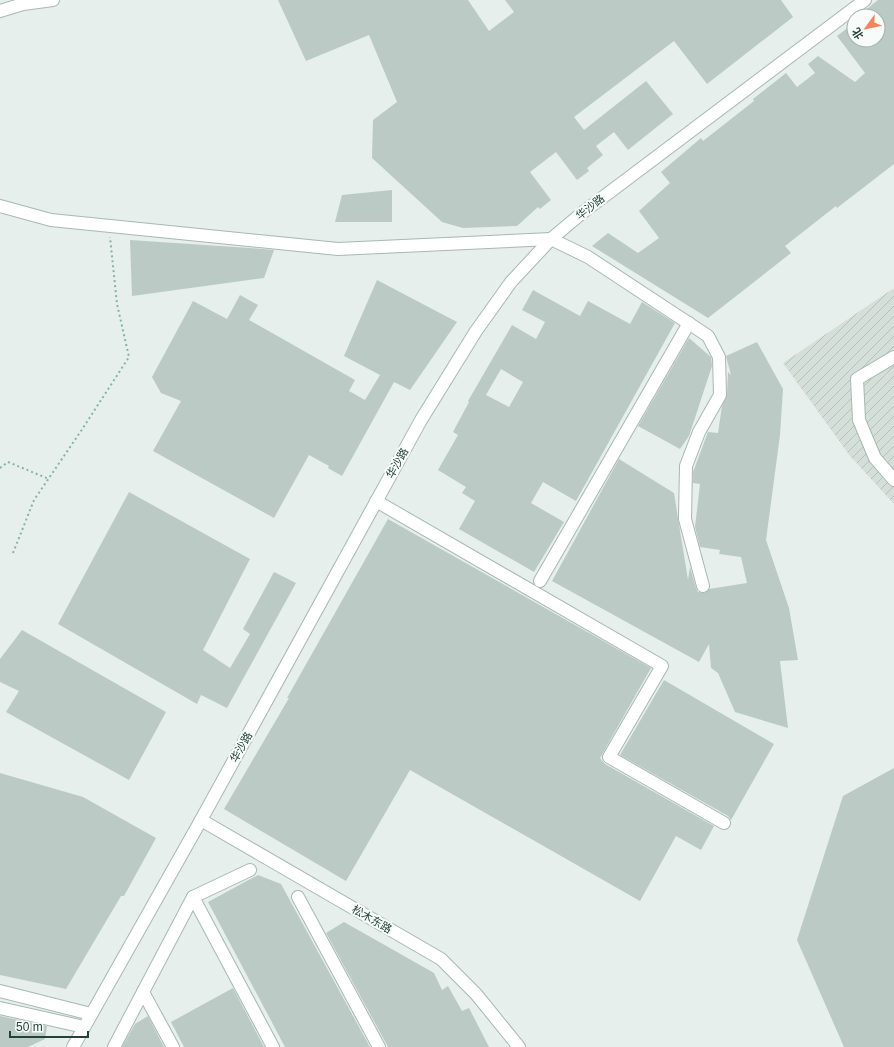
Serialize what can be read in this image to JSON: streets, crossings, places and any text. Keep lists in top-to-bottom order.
{
  "streets": {
    "street": ["华沙路", "松木东路"]
  },
  "crossings": [
    ["华沙路", "松木东路"]
  ],
  "scale_bar": "50 m",
  "north": "bottom left"
}
